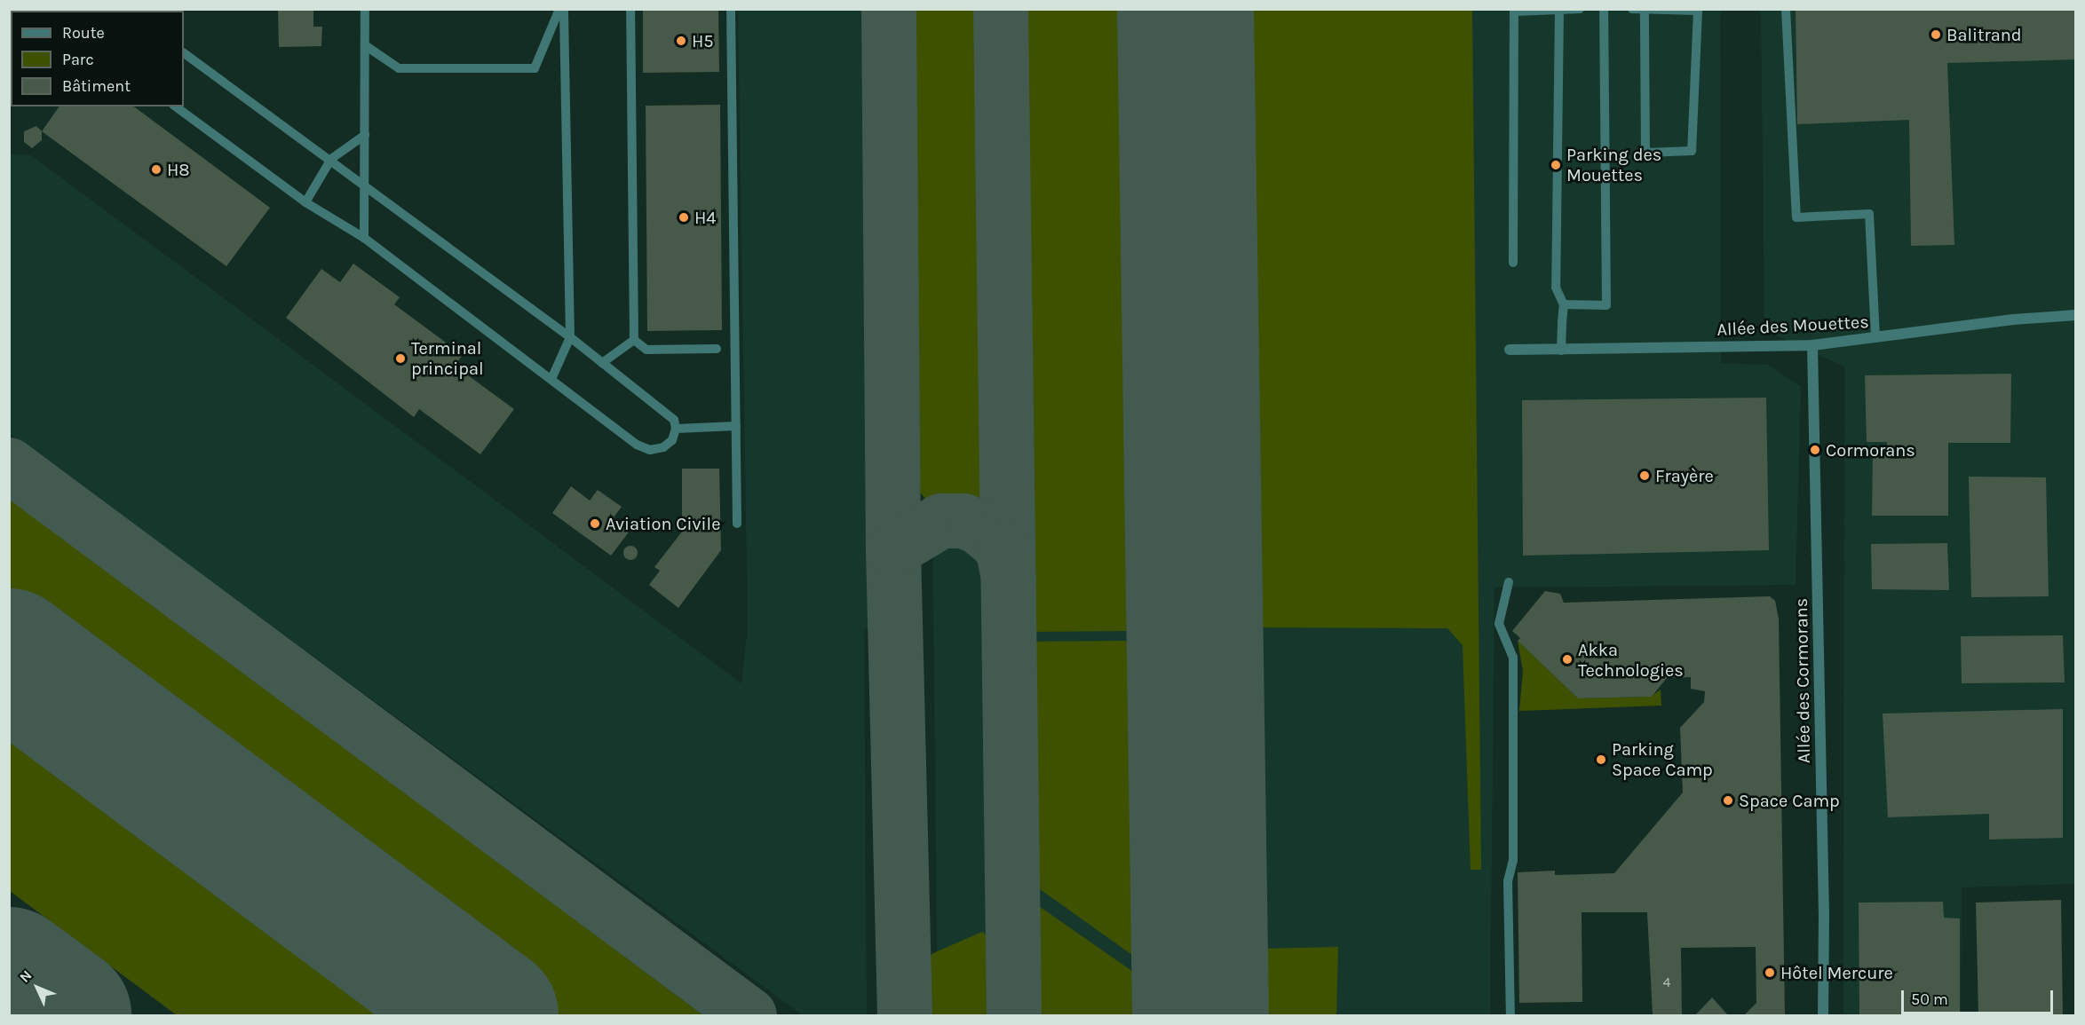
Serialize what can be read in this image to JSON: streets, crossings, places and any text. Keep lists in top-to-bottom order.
{
  "streets": {
    "street": ["Allée des Mouettes", "Allée des Cormorans"]
  },
  "crossings": [
    ["Allée des Mouettes", "Allée des Cormorans"]
  ],
  "places": [
    "Balitrand",
    "H5",
    "Parking des Mouettes",
    "H8",
    "H4",
    "Terminal principal",
    "Cormorans",
    "Frayère",
    "Aviation Civile",
    "Akka Technologies",
    "Parking Space Camp",
    "Space Camp",
    "Hôtel Mercure"
  ],
  "house_numbers": ["4"],
  "legend": ["Route", "Parc", "Bâtiment"],
  "scale_bar": "50 m",
  "north": "top left"
}
